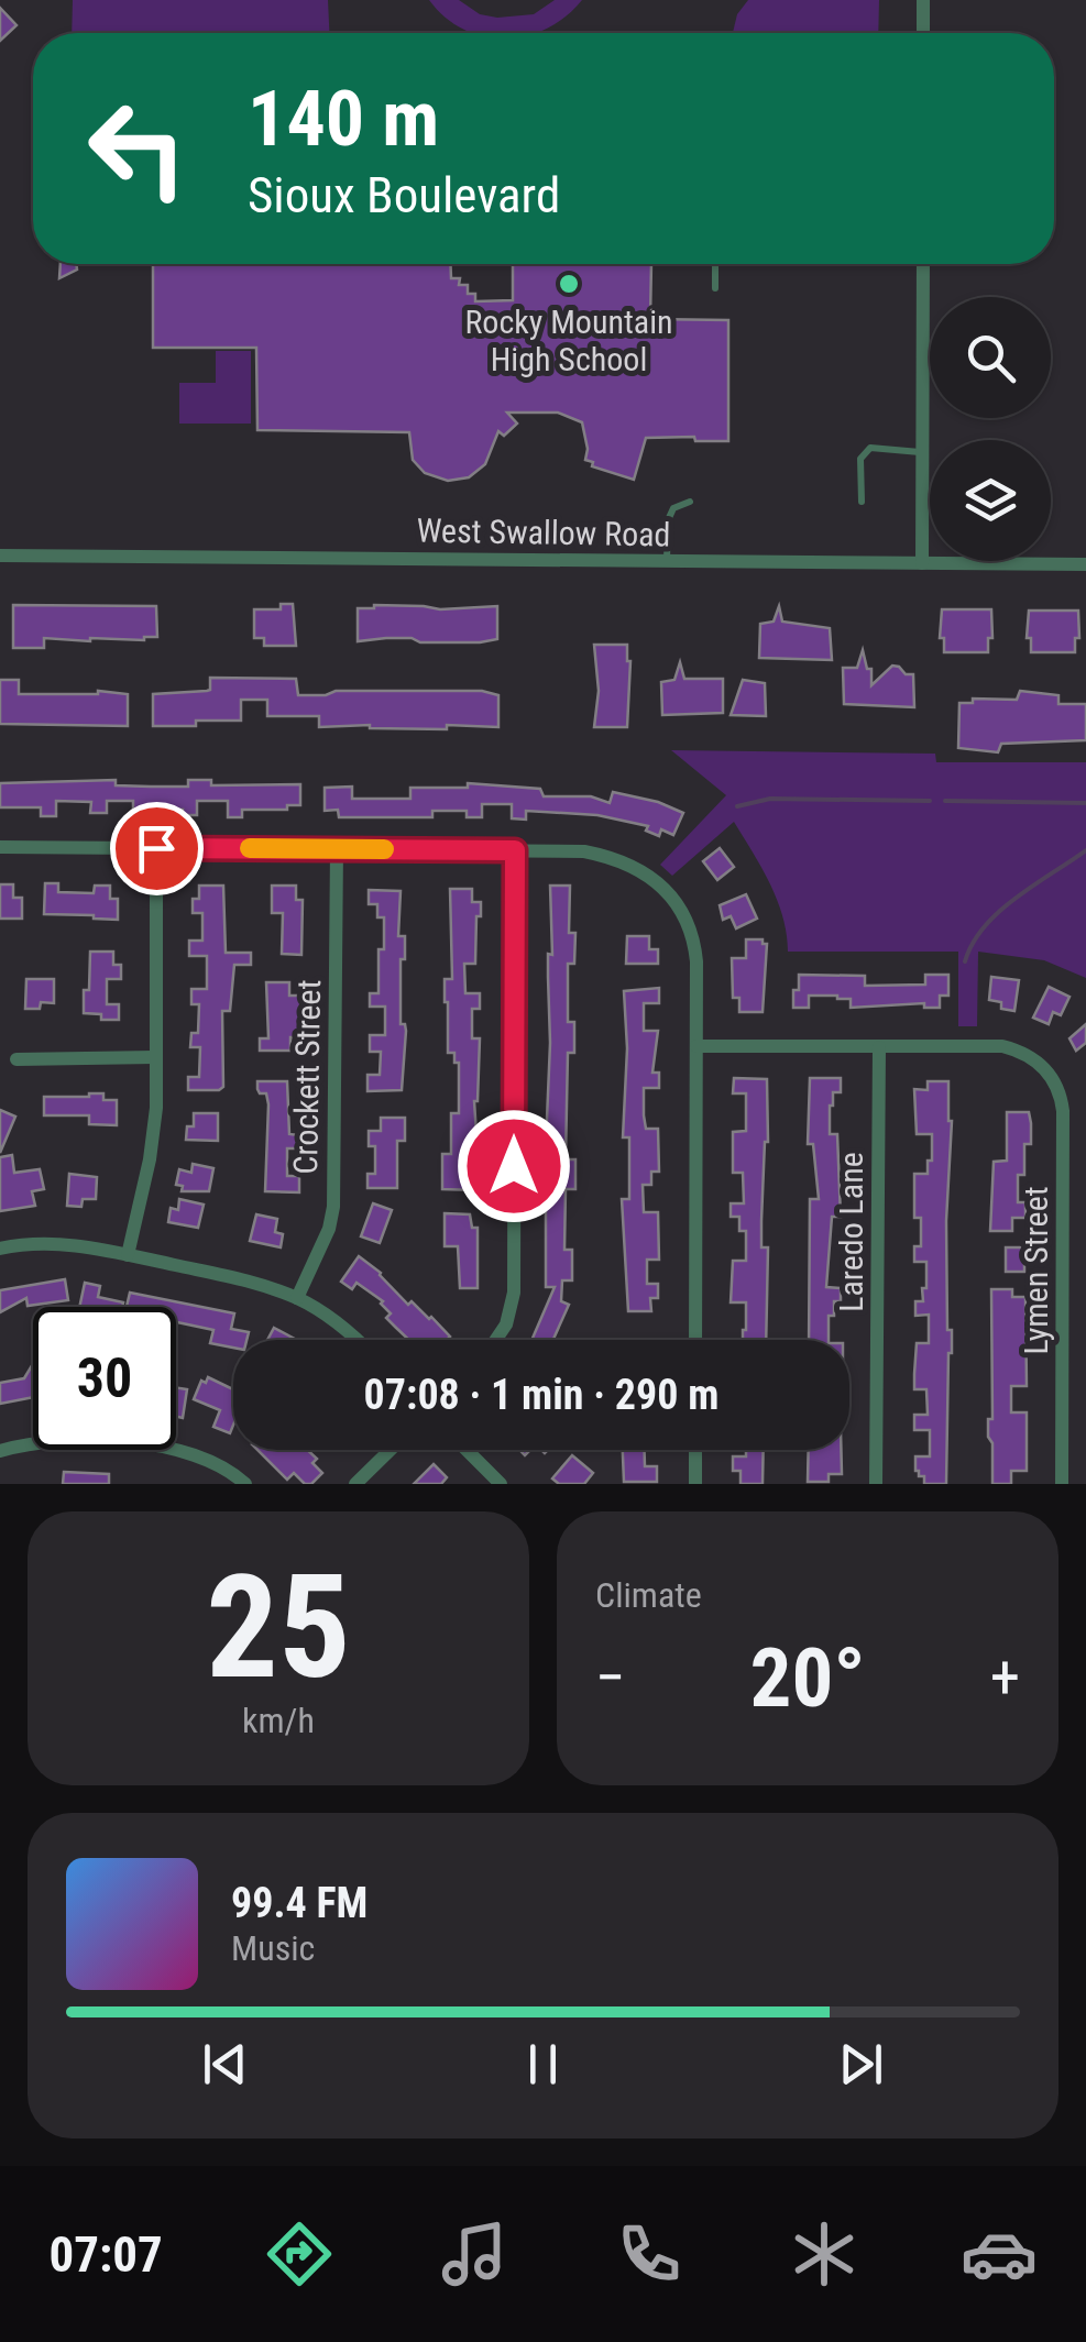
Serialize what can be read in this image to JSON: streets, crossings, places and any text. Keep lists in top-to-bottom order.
{
  "streets": {
    "street": [
      "West Swallow Road",
      "Crockett Street",
      "Laredo Lane",
      "Lymen Street"
    ]
  },
  "crossings": [
    ["Laredo Lane", "Lymen Street"]
  ],
  "places": ["Rocky Mountain High School"],
  "page": {
    "turn": ["140 m", "Sioux Boulevard"],
    "limit": "30",
    "trip": "07:08 · 1 min · 290 m",
    "tile": [
      ["25", "km/h"],
      "Climate"
    ],
    "heat": ["−", "20°", "+"],
    "song": ["99.4 FM", "Music"],
    "tabs": "07:07"
  }
}
